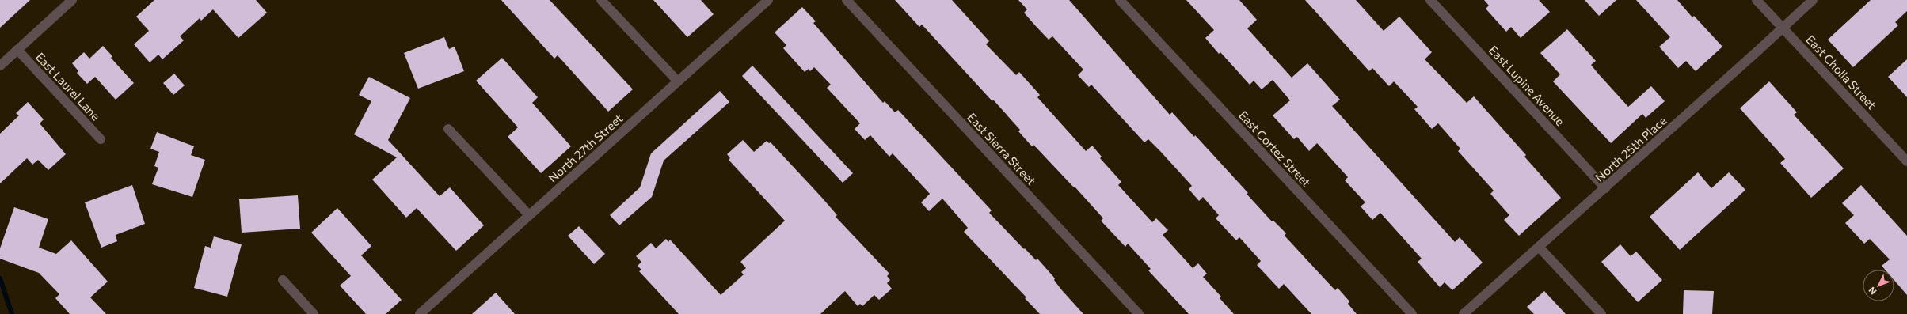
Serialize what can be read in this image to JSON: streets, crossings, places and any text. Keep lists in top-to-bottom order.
{
  "streets": {
    "street": [
      "East Cholla Street",
      "East Lupine Avenue",
      "East Laurel Lane",
      "North 27th Street",
      "East Sierra Street",
      "East Cortez Street",
      "North 25th Place"
    ]
  },
  "crossings": [
    ["East Cholla Street", "North 25th Place"],
    ["East Lupine Avenue", "North 25th Place"]
  ],
  "north": "bottom left"
}
